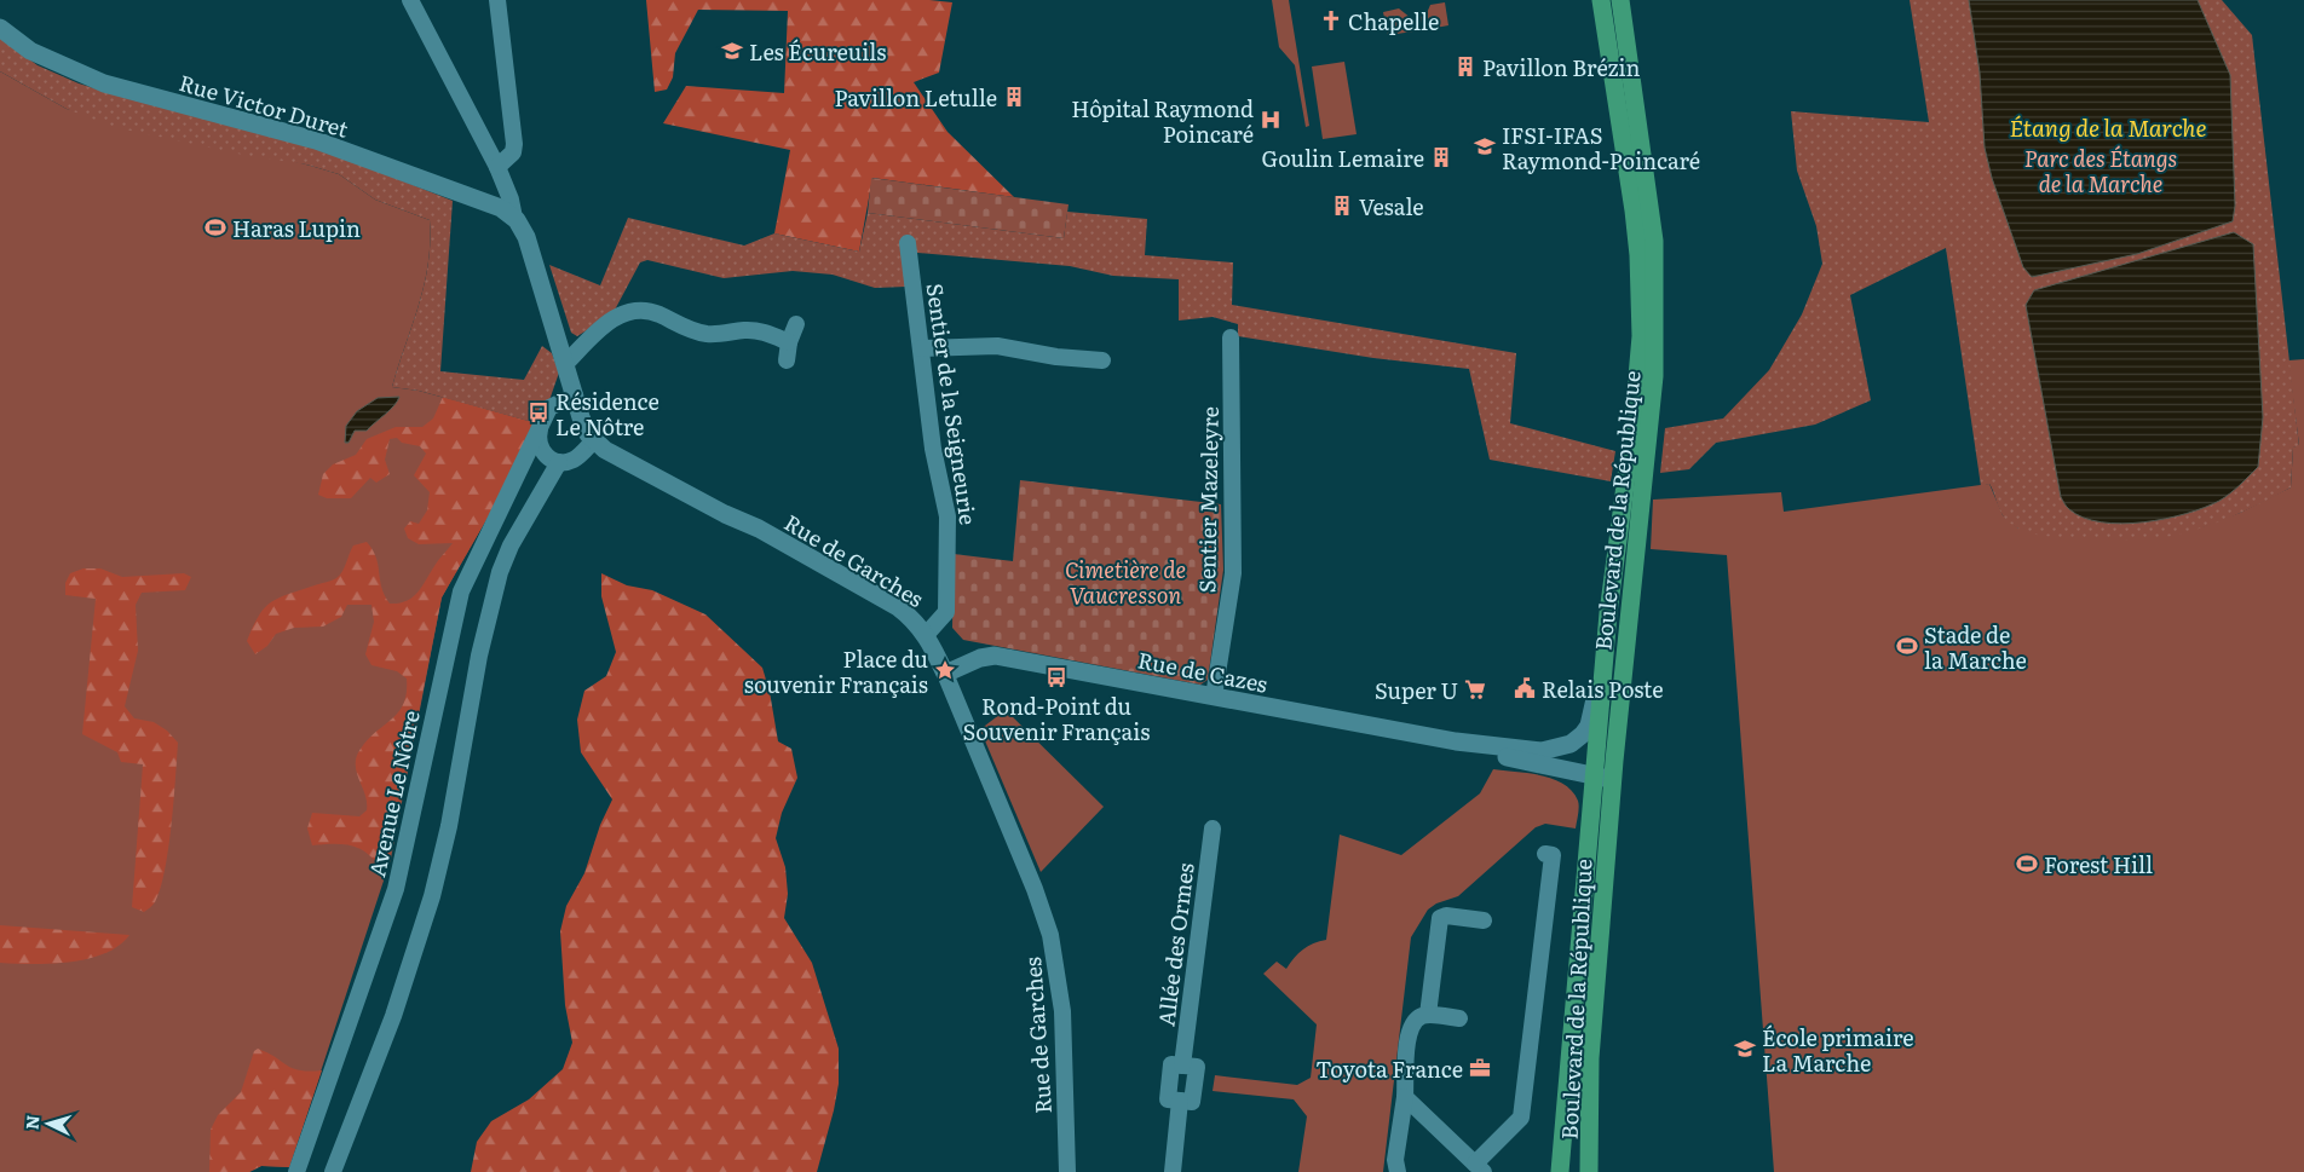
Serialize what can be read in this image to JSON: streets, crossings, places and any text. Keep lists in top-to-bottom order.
{
  "streets": {
    "main road": ["Boulevard de la République"],
    "street": [
      "Rue Victor Duret",
      "Sentier de la Seigneurie",
      "Sentier Mazeleyre",
      "Rue de Garches",
      "Rue de Cazes",
      "Avenue Le Nôtre",
      "Allée des Ormes"
    ]
  },
  "crossings": [
    ["Rue Victor Duret", "Rue de Garches"],
    ["Sentier de la Seigneurie", "Rue de Garches"],
    ["Sentier Mazeleyre", "Rue de Cazes"],
    ["Boulevard de la République", "Rue de Cazes"],
    ["Rue de Garches", "Rue de Cazes"],
    ["Rue de Garches", "Avenue Le Nôtre"]
  ],
  "water": ["Étang de la Marche"],
  "parks": ["Parc des Étangs de la Marche", "Cimetière de Vaucresson"],
  "places": {
    "church": ["Chapelle"],
    "school or university": ["Les Écureuils", "IFSI-IFAS Raymond-Poincaré", "École primaire La Marche"],
    "building": [
      "Pavillon Brézin",
      "Pavillon Letulle",
      "Goulin Lemaire",
      "Vesale"
    ],
    "hospital": ["Hôpital Raymond Poincaré"],
    "sports": ["Haras Lupin", "Stade de la Marche", "Forest Hill"],
    "bus stop": ["Résidence Le Nôtre", "Rond-Point du Souvenir Français"],
    "place": ["Place du souvenir Français"],
    "public building": ["Relais Poste"],
    "supermarket": ["Super U"],
    "office": ["Toyota France"]
  },
  "north": "left"
}
